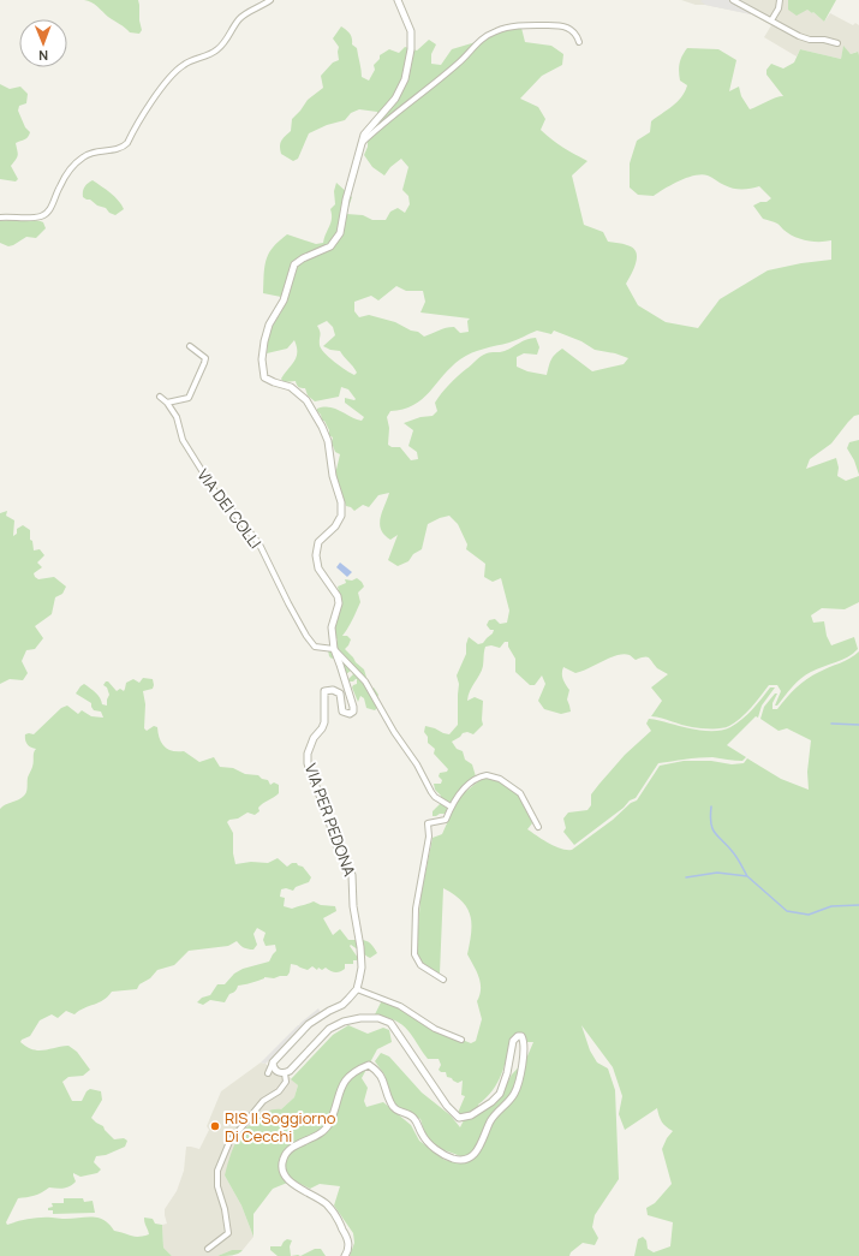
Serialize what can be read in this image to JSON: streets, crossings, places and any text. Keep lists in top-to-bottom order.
{
  "streets": {
    "street": ["VIA DEI COLLI", "VIA PER PEDONA"]
  },
  "crossings": [
    ["VIA DEI COLLI", "VIA PER PEDONA"]
  ],
  "places": ["RIS Il Soggiorno Di Cecchi"],
  "north": "bottom"
}
